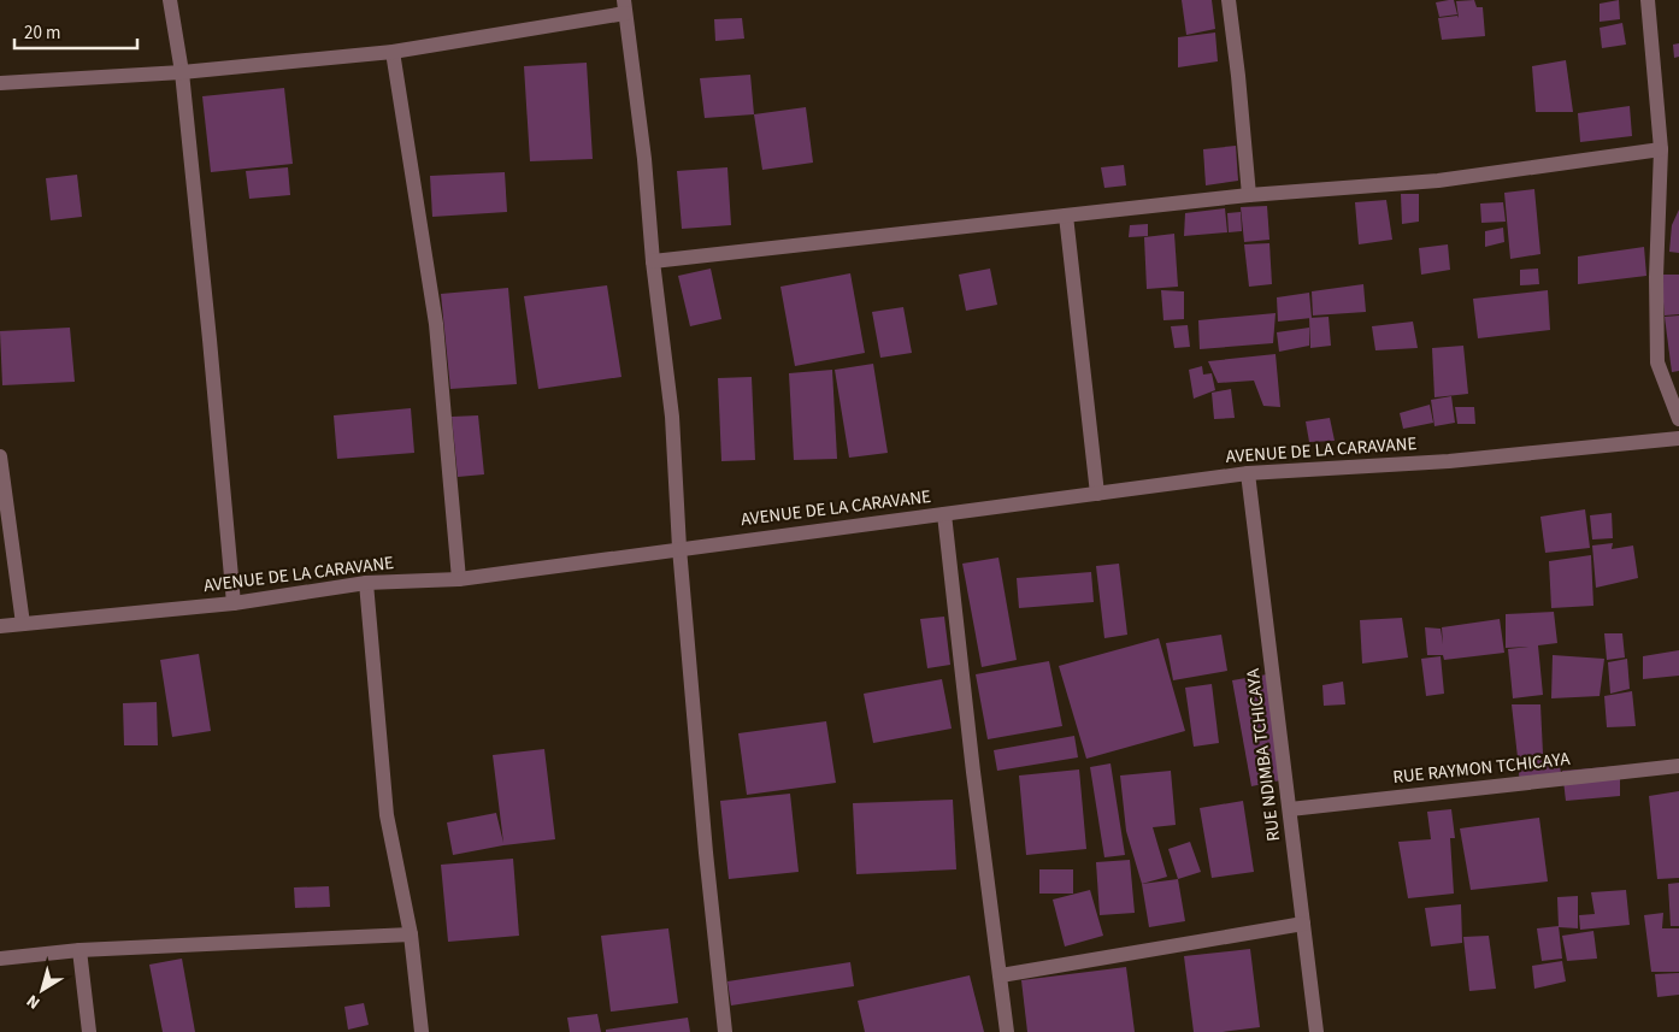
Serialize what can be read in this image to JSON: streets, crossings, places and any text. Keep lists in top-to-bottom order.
{
  "streets": {
    "street": ["AVENUE DE LA CARAVANE", "RUE NDIMBA TCHICAYA", "RUE RAYMON TCHICAYA"]
  },
  "crossings": [
    ["AVENUE DE LA CARAVANE", "RUE NDIMBA TCHICAYA"],
    ["RUE NDIMBA TCHICAYA", "RUE RAYMON TCHICAYA"]
  ],
  "scale_bar": "20 m",
  "north": "bottom left"
}
